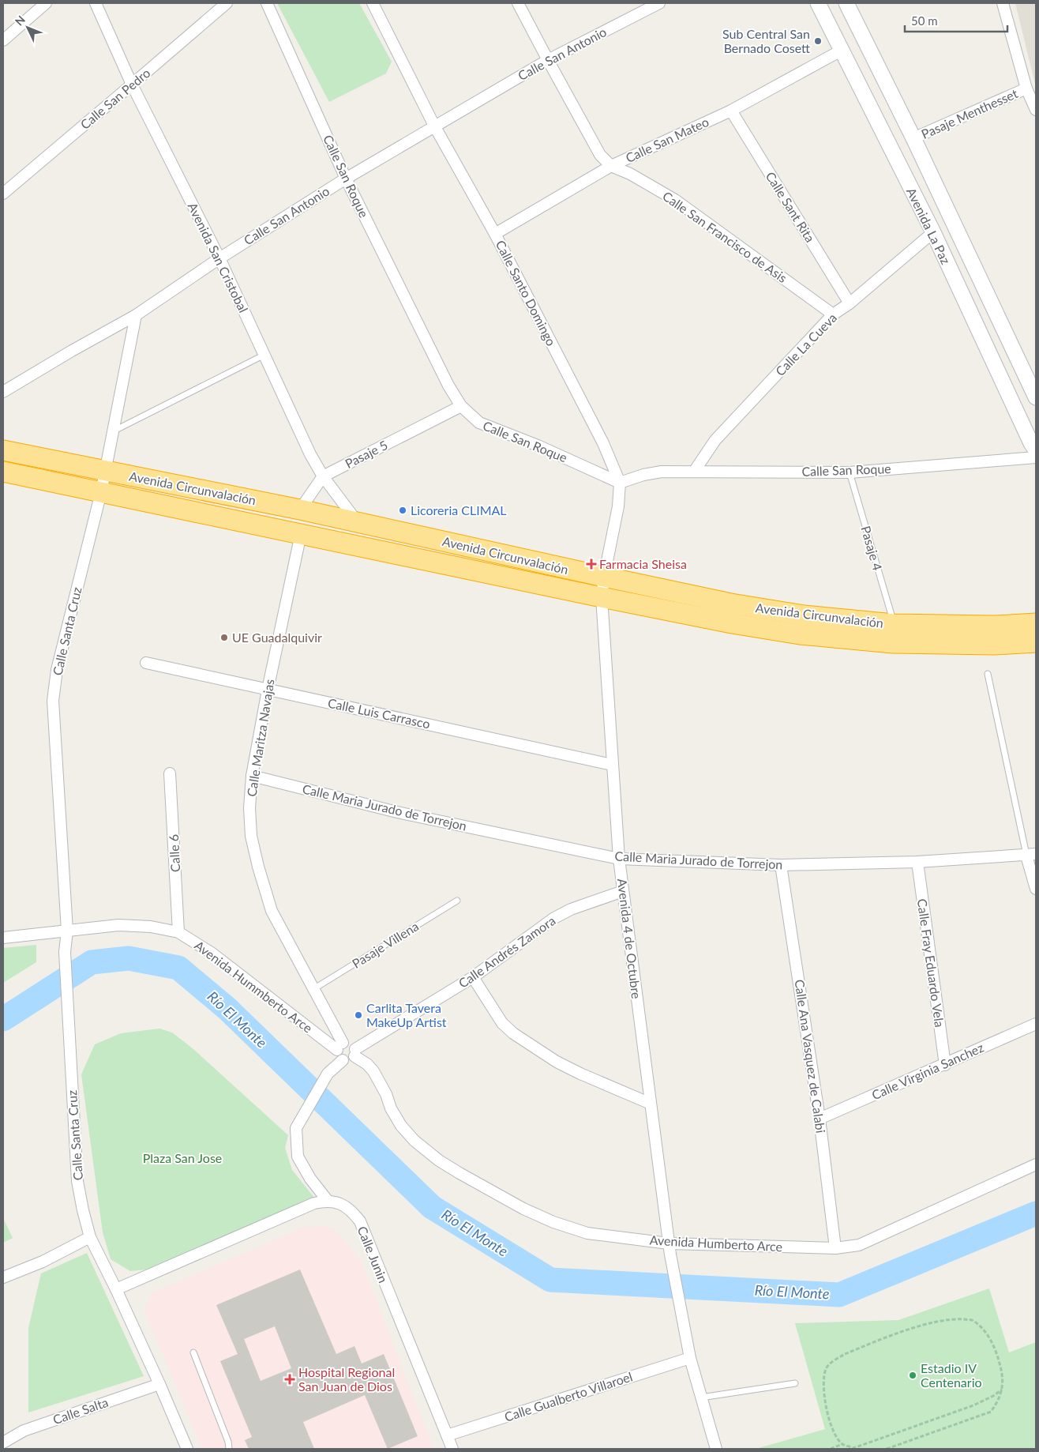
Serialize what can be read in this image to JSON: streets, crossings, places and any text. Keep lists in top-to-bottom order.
{
  "streets": {
    "highway": ["Avenida Circunvalación"],
    "street": [
      "Calle San Antonio",
      "Calle San Pedro",
      "Pasaje Menthesset",
      "Calle San Mateo",
      "Calle San Roque",
      "Calle Sant Rita",
      "Avenida La Paz",
      "Calle San Francisco de Asis",
      "Avenida San Cristobal",
      "Calle Santo Domingo",
      "Calle La Cueva",
      "Pasaje 5",
      "Calle Santa Cruz",
      "Calle Luis Carrasco",
      "Calle Maritza Navajas",
      "Calle Maria Jurado de Torrejon",
      "Calle 6",
      "Avenida 4 de Octubre",
      "Calle Andrés Zamora",
      "Calle Fray Eduardo Vela",
      "Avenida Hummberto Arce",
      "Calle Ana Vasquez de Calabi",
      "Calle Virginia Sanchez",
      "Avenida Humberto Arce",
      "Calle Junin",
      "Calle Gualberto Villaroel",
      "Calle Salta"
    ],
    "lane": ["Pasaje 4", "Pasaje Villena"]
  },
  "crossings": [
    ["Calle San Antonio", "Calle San Roque"],
    ["Calle San Antonio", "Calle San Francisco de Asis"],
    ["Calle San Antonio", "Avenida San Cristobal"],
    ["Calle San Antonio", "Calle Santo Domingo"],
    ["Calle San Antonio", "Calle Santa Cruz"],
    ["Calle San Pedro", "Avenida San Cristobal"],
    ["Pasaje Menthesset", "Avenida La Paz"],
    ["Calle San Mateo", "Calle Sant Rita"],
    ["Calle San Mateo", "Avenida La Paz"],
    ["Calle San Mateo", "Calle San Francisco de Asis"],
    ["Calle San Mateo", "Calle Santo Domingo"],
    ["Calle San Roque", "Calle Santo Domingo"],
    ["Calle San Roque", "Calle La Cueva"],
    ["Calle San Roque", "Pasaje 5"],
    ["Calle San Roque", "Pasaje 4"],
    ["Calle Sant Rita", "Calle La Cueva"],
    ["Avenida La Paz", "Calle La Cueva"],
    ["Calle San Francisco de Asis", "Calle La Cueva"],
    ["Avenida San Cristobal", "Pasaje 5"],
    ["Calle Santo Domingo", "Avenida Circunvalación"],
    ["Calle Santo Domingo", "Avenida 4 de Octubre"],
    ["Avenida Circunvalación", "Pasaje 4"],
    ["Avenida Circunvalación", "Calle Santa Cruz"],
    ["Avenida Circunvalación", "Calle Maritza Navajas"],
    ["Avenida Circunvalación", "Avenida 4 de Octubre"],
    ["Calle Santa Cruz", "Avenida Hummberto Arce"],
    ["Calle Luis Carrasco", "Calle Maritza Navajas"],
    ["Calle Luis Carrasco", "Avenida 4 de Octubre"],
    ["Calle Maritza Navajas", "Calle Maria Jurado de Torrejon"],
    ["Calle Maritza Navajas", "Pasaje Villena"],
    ["Calle Maritza Navajas", "Calle Andrés Zamora"],
    ["Calle Maritza Navajas", "Avenida Hummberto Arce"],
    ["Calle Maritza Navajas", "Avenida Humberto Arce"],
    ["Calle Maria Jurado de Torrejon", "Avenida 4 de Octubre"],
    ["Calle Maria Jurado de Torrejon", "Calle Fray Eduardo Vela"],
    ["Calle Maria Jurado de Torrejon", "Calle Ana Vasquez de Calabi"],
    ["Calle 6", "Avenida Hummberto Arce"],
    ["Avenida 4 de Octubre", "Calle Andrés Zamora"],
    ["Avenida 4 de Octubre", "Avenida Humberto Arce"],
    ["Avenida 4 de Octubre", "Calle Gualberto Villaroel"],
    ["Calle Andrés Zamora", "Avenida Hummberto Arce"],
    ["Calle Andrés Zamora", "Avenida Humberto Arce"],
    ["Calle Fray Eduardo Vela", "Calle Virginia Sanchez"],
    ["Avenida Hummberto Arce", "Avenida Humberto Arce"],
    ["Calle Ana Vasquez de Calabi", "Calle Virginia Sanchez"],
    ["Calle Ana Vasquez de Calabi", "Avenida Humberto Arce"],
    ["Calle Junin", "Calle Gualberto Villaroel"]
  ],
  "water": ["Río El Monte"],
  "parks": ["Plaza San Jose"],
  "places": {
    "other": [
      "Sub Central San Bernado Cosett",
      "Licoreria CLIMAL",
      "UE Guadalquivir",
      "Carlita Tavera MakeUp Artist",
      "Estadio IV Centenario"
    ],
    "health": ["Farmacia Sheisa", "Hospital Regional San Juan de Dios"]
  },
  "scale_bar": "50 m",
  "north": "top left"
}
